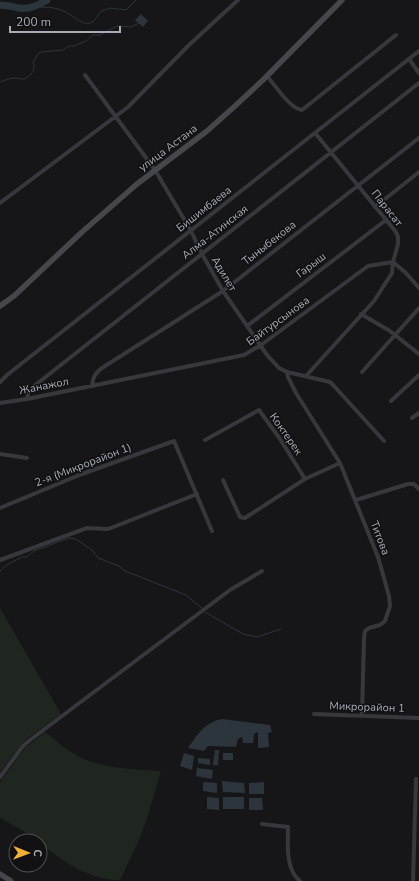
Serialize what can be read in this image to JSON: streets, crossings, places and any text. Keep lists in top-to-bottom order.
{
  "streets": {
    "main road": ["улица Астана"],
    "street": [
      "Парасат",
      "Бишимбаева",
      "Алма-Атинская",
      "Тыныбекова",
      "Гарыш",
      "Адилет",
      "Байтурсынова",
      "Жанажол",
      "Коктерек",
      "2-я (Микрорайон 1)",
      "Титова",
      "Микрорайон 1"
    ]
  },
  "crossings": [
    ["улица Астана", "Адилет"],
    ["Парасат", "Бишимбаева"],
    ["Парасат", "Алма-Атинская"],
    ["Парасат", "Тыныбекова"],
    ["Парасат", "Гарыш"],
    ["Парасат", "Адилет"],
    ["Парасат", "Байтурсынова"],
    ["Бишимбаева", "Адилет"],
    ["Алма-Атинская", "Адилет"],
    ["Алма-Атинская", "Жанажол"],
    ["Тыныбекова", "Адилет"],
    ["Тыныбекова", "Байтурсынова"],
    ["Тыныбекова", "Жанажол"],
    ["Гарыш", "Адилет"],
    ["Адилет", "Байтурсынова"],
    ["Адилет", "Титова"],
    ["Байтурсынова", "Жанажол"],
    ["Титова", "Микрорайон 1"]
  ],
  "scale_bar": "200 m",
  "north": "right"
}
